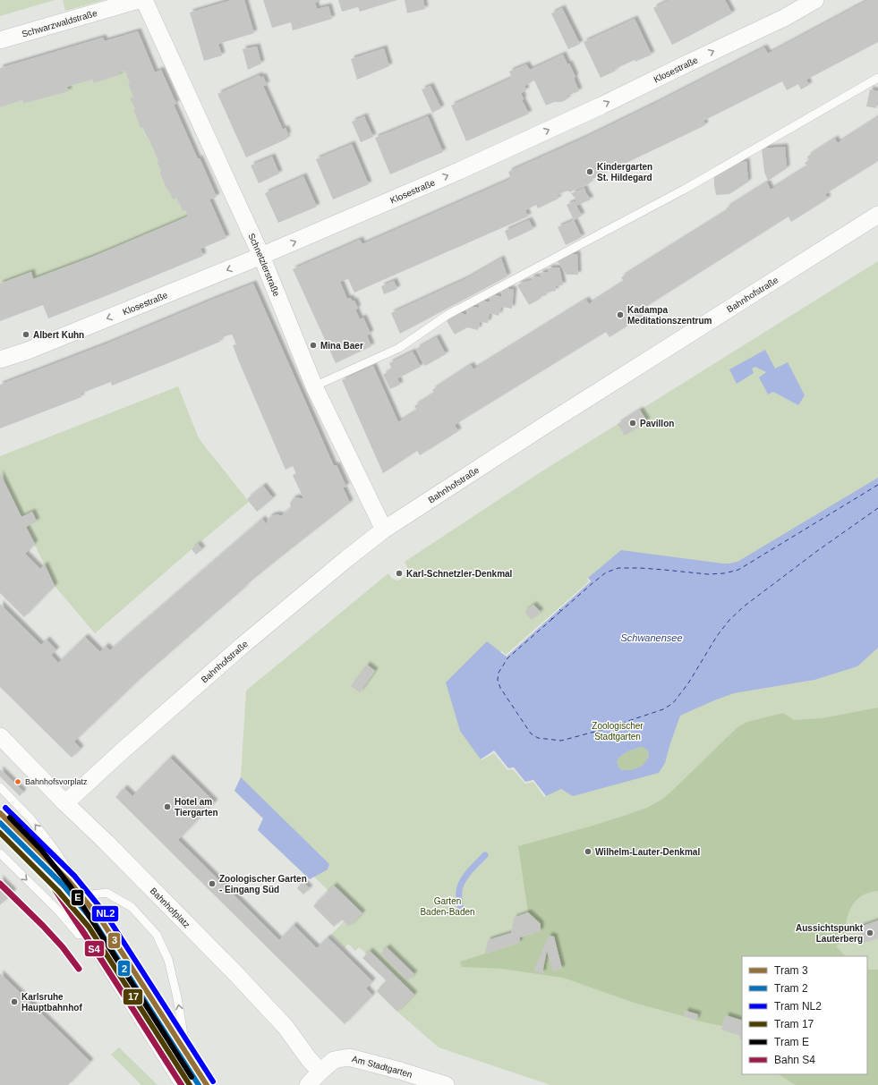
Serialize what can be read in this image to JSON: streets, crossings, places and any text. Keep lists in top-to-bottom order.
{
  "streets": {
    "street": [
      "Schwarzwaldstraße",
      "Klosestraße",
      "Schnetzlerstraße",
      "Bahnhofstraße",
      "Bahnhofplatz",
      "Am Stadtgarten"
    ]
  },
  "crossings": [
    ["Klosestraße", "Schnetzlerstraße"],
    ["Schnetzlerstraße", "Bahnhofstraße"],
    ["Bahnhofstraße", "Bahnhofplatz"],
    ["Bahnhofplatz", "Am Stadtgarten"]
  ],
  "water": ["Schwanensee"],
  "parks": ["Zoologischer Stadtgarten", "Garten Baden-Baden"],
  "places": [
    "Kindergarten St. Hildegard",
    "Kadampa Meditationszentrum",
    "Albert Kuhn",
    "Mina Baer",
    "Pavillon",
    "Karl-Schnetzler-Denkmal",
    "Bahnhofsvorplatz",
    "Hotel am Tiergarten",
    "Wilhelm-Lauter-Denkmal",
    "Zoologischer Garten - Eingang Süd",
    "Aussichtspunkt Lauterberg",
    "Karlsruhe Hauptbahnhof"
  ],
  "lines": [
    "tram line NL2",
    "tram line 3",
    "tram line E",
    "rail line S4",
    "tram line 2",
    "tram line 17"
  ],
  "legend": [
    "Tram 3",
    "Tram 2",
    "Tram NL2",
    "Tram 17",
    "Tram E",
    "Bahn S4"
  ]
}
